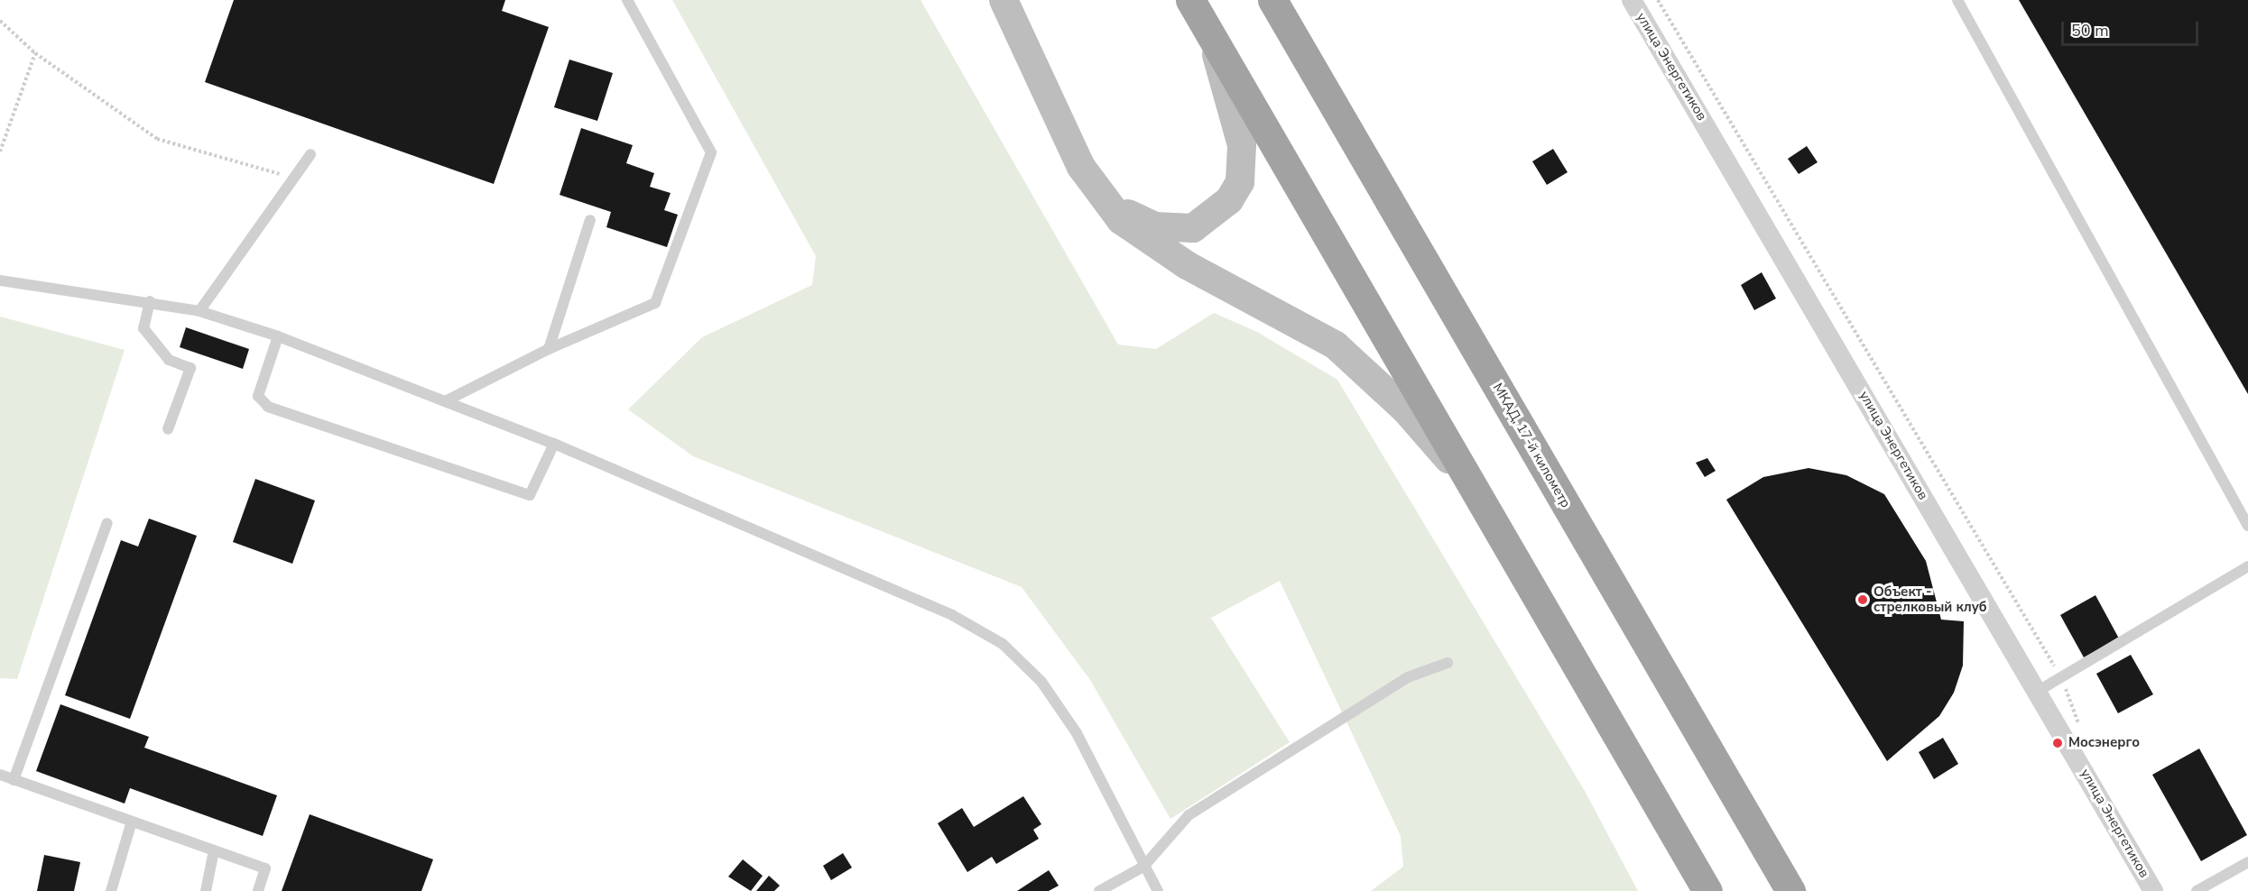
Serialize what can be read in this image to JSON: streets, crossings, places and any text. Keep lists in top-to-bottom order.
{
  "streets": {
    "highway": ["МКАД, 17-й километр"],
    "street": ["улица Энергетиков"]
  },
  "places": ["Объект - стрелковый клуб", "Мосэнерго"],
  "scale_bar": "50 m"
}
